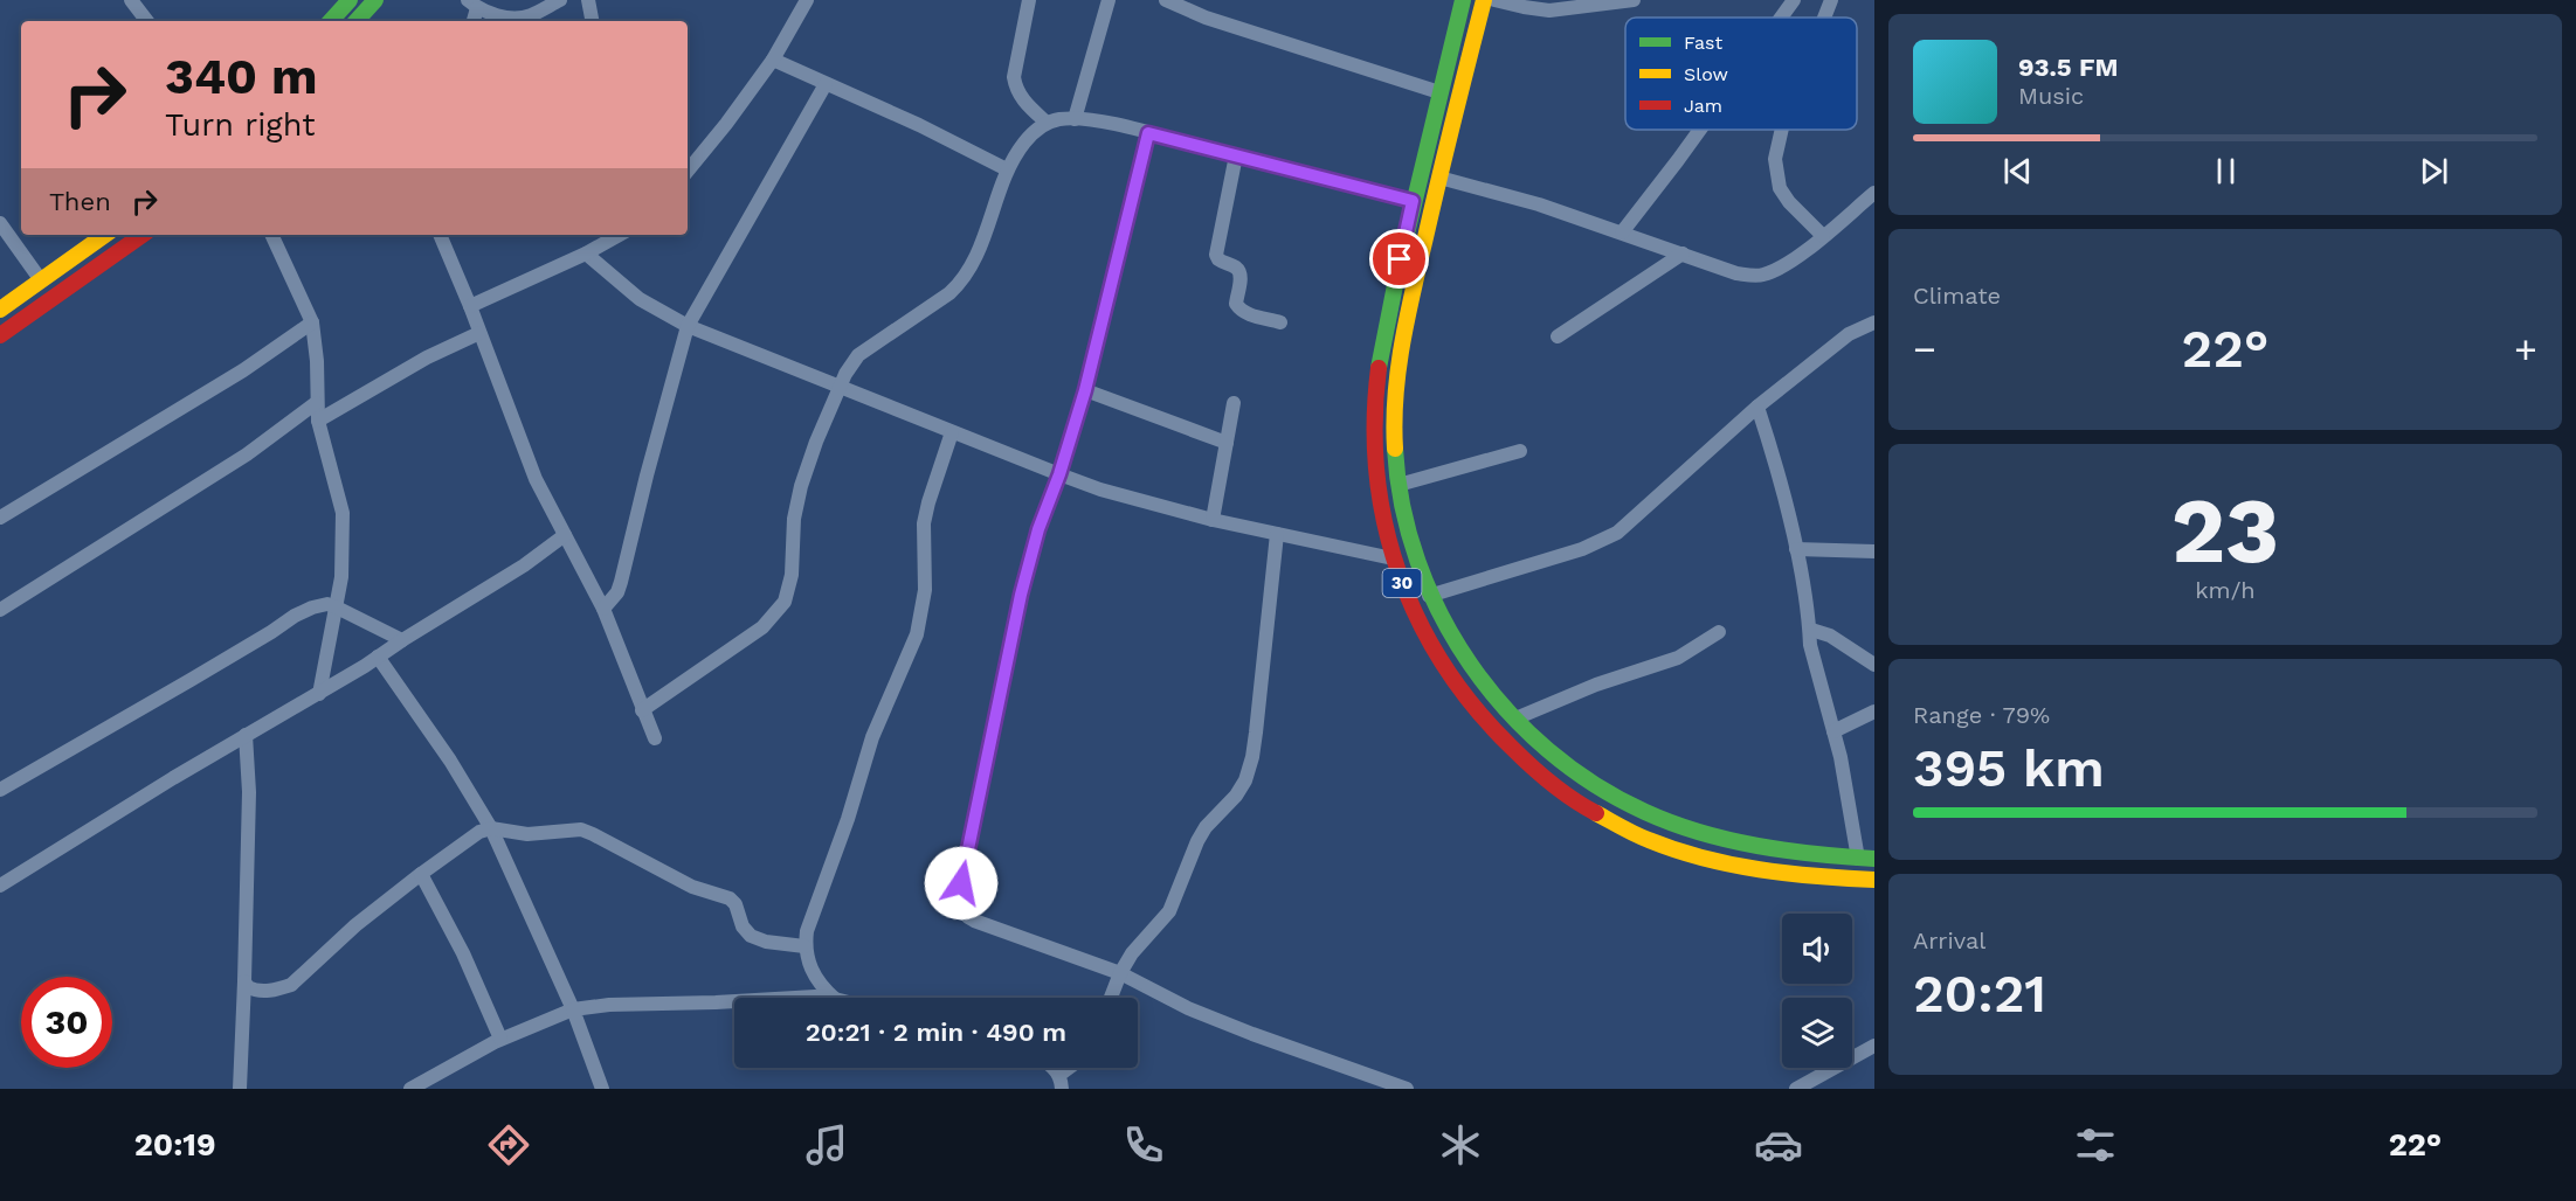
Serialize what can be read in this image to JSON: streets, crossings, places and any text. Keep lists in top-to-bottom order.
{
  "streets": {
    "main road": ["30"]
  },
  "legend": ["Fast", "Slow", "Jam"],
  "page": {
    "turn": ["340 m", "Turn right"],
    "song": ["93.5 FM", "Music"],
    "then": "Then",
    "tile": [
      "Climate",
      ["23", "km/h"],
      ["Range · 79%", "395 km"],
      ["Arrival", "20:21"]
    ],
    "heat": ["−", "22°", "+"],
    "limit": "30",
    "trip": "20:21 · 2 min · 490 m",
    "tabs": ["20:19", "22°"]
  }
}
